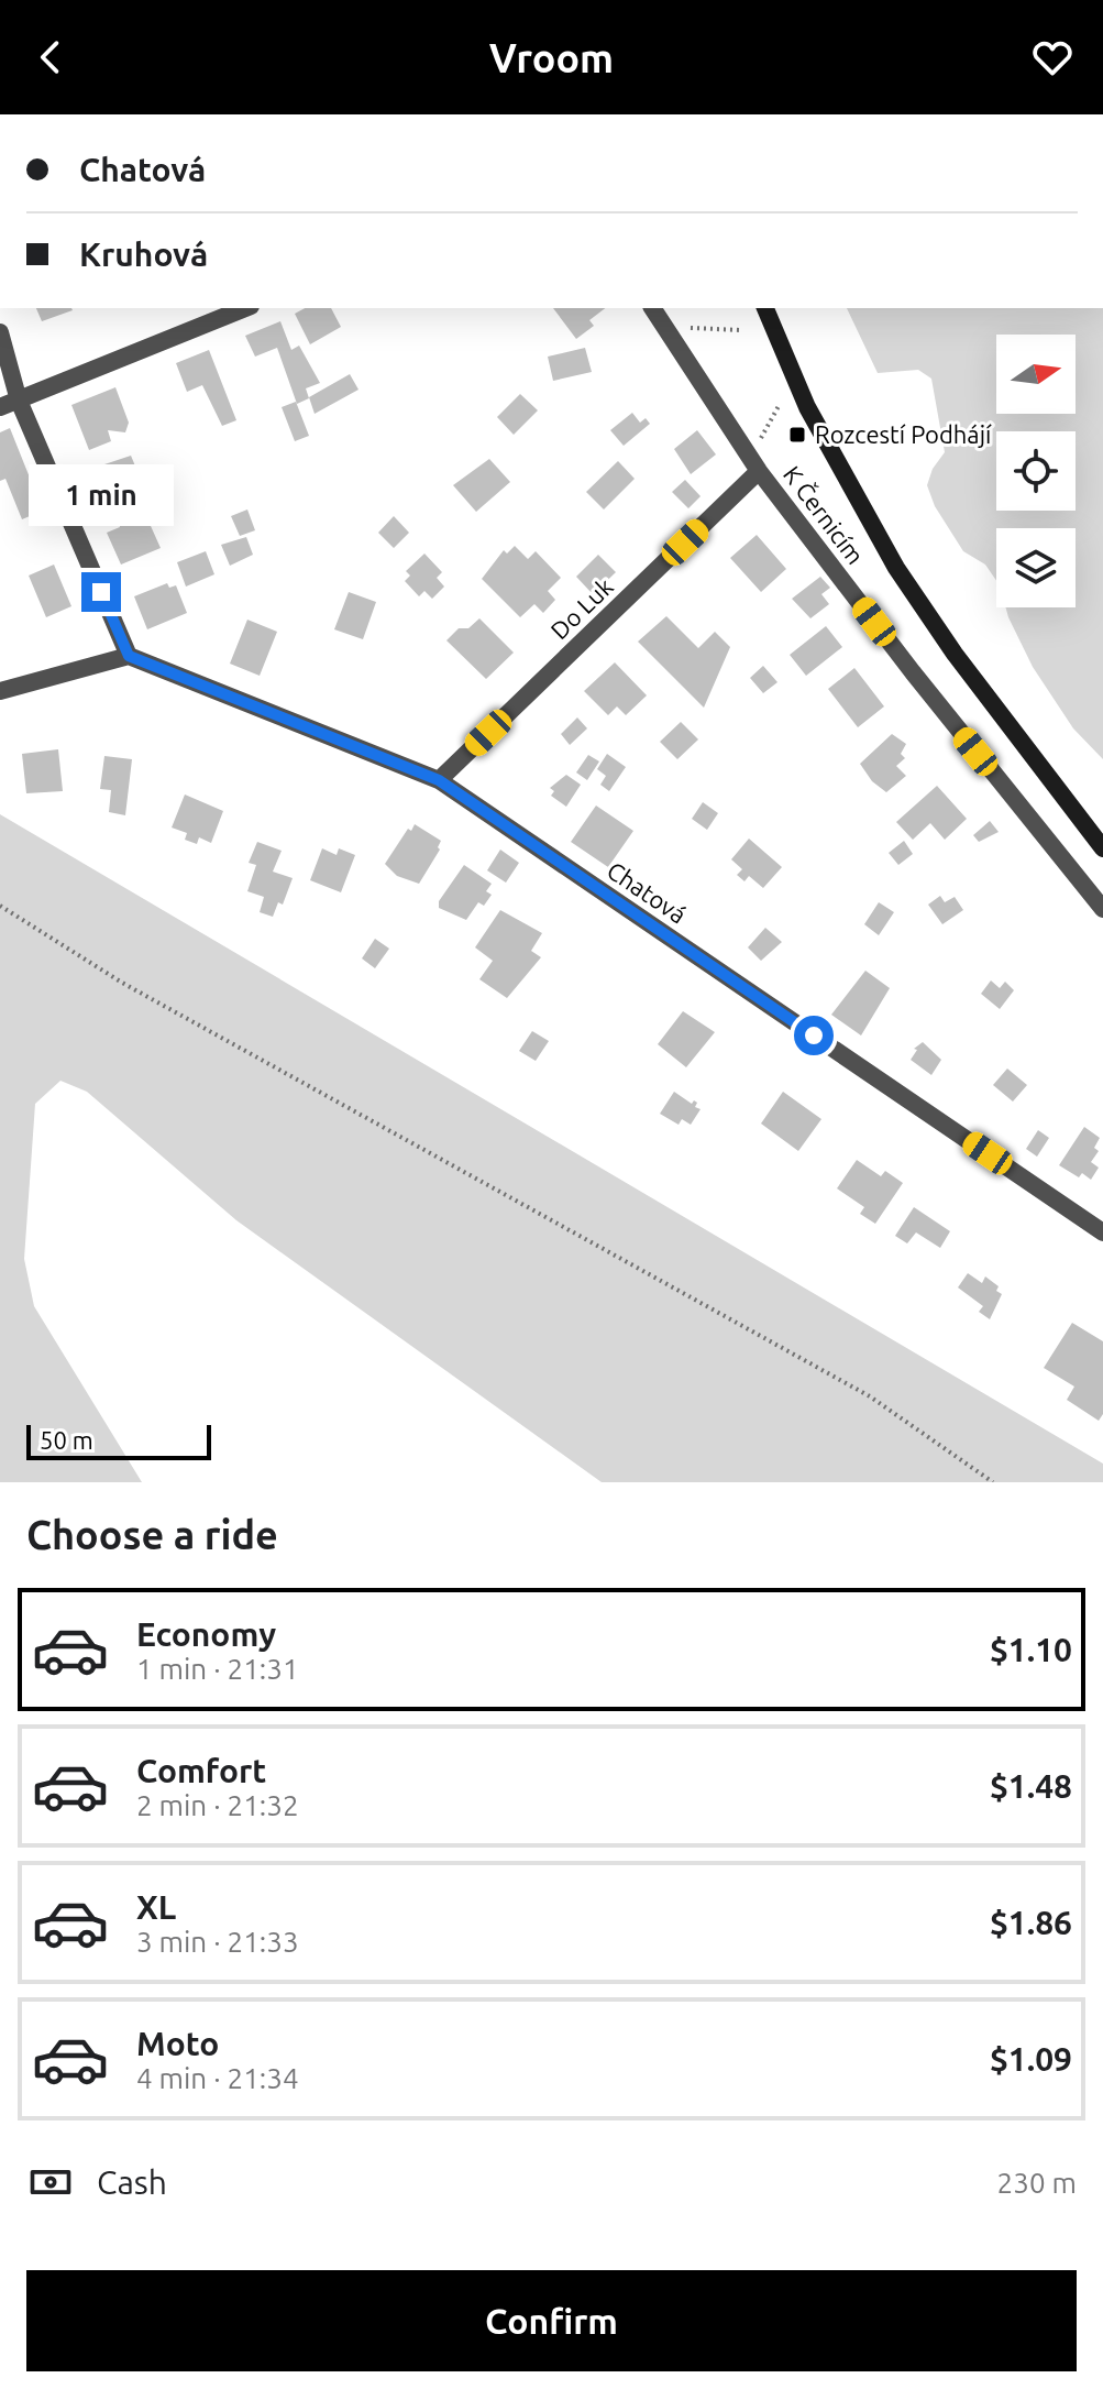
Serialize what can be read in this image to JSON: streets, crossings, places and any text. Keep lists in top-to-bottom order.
{
  "streets": {
    "street": ["K Černicím", "Do Luk", "Chatová"]
  },
  "crossings": [
    ["K Černicím", "Do Luk"],
    ["Do Luk", "Chatová"]
  ],
  "places": {
    "transit": ["Rozcestí Podhájí"]
  },
  "scale_bar": "50 m",
  "north": "right",
  "page": {
    "header": "Vroom",
    "banner": ["Chatová", "Kruhová"],
    "bubble": "1 min",
    "scale": "50 m",
    "heading": "Choose a ride",
    "list": [
      {
        "name": "Economy",
        "note": "1 min · 21:31",
        "value": "$1.10"
      },
      {
        "name": "Comfort",
        "note": "2 min · 21:32",
        "value": "$1.48"
      },
      {
        "name": "XL",
        "note": "3 min · 21:33",
        "value": "$1.86"
      },
      {
        "name": "Moto",
        "note": "4 min · 21:34",
        "value": "$1.09"
      }
    ],
    "pay": ["Cash", "230 m"],
    "buttons": "Confirm"
  }
}
